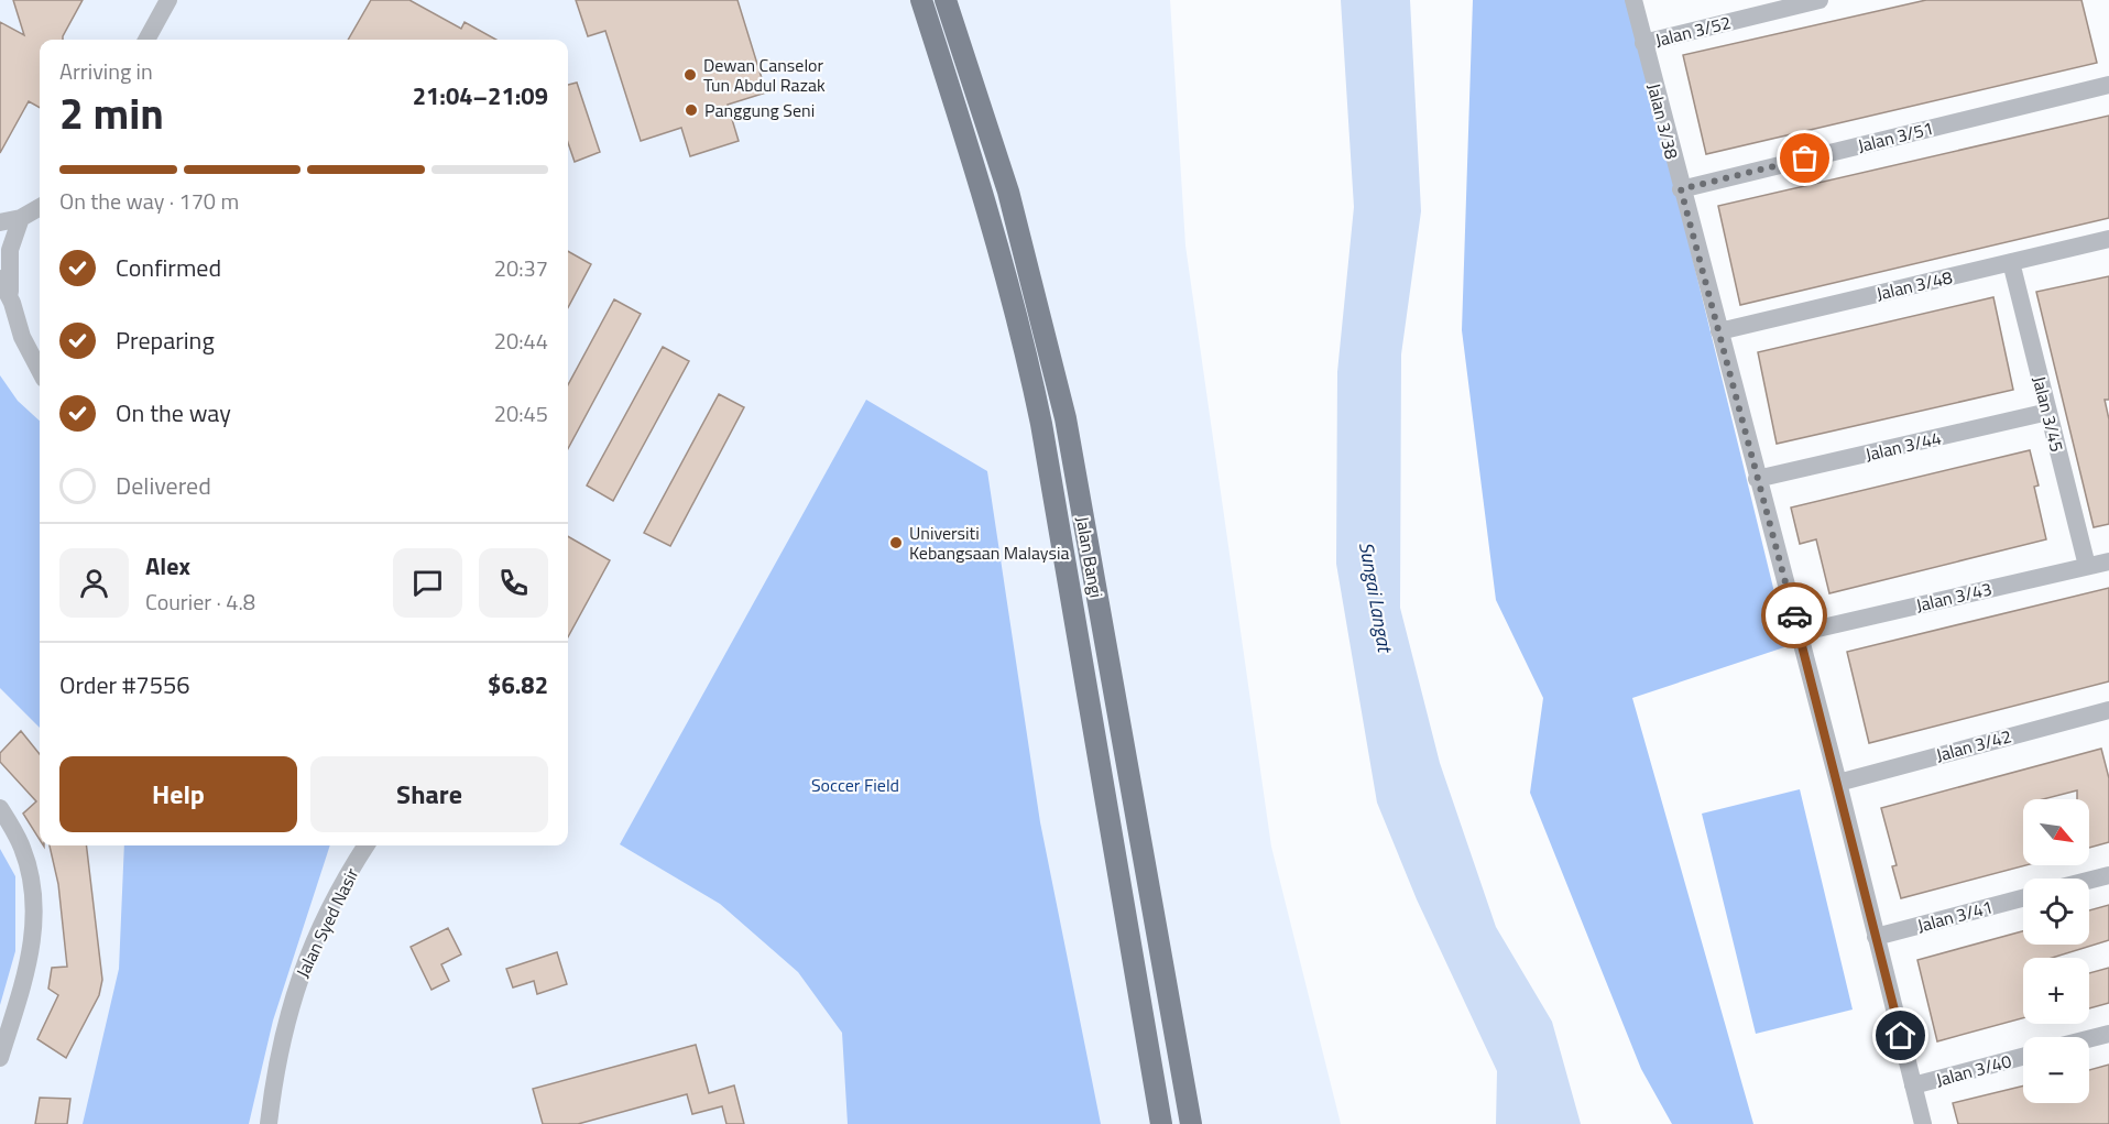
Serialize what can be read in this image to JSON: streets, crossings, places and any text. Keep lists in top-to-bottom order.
{
  "streets": {
    "main road": ["Jalan Bangi"],
    "street": [
      "Jalan 3/52",
      "Jalan 3/38",
      "Jalan 3/51",
      "Jalan 3/48",
      "Jalan 3/45",
      "Jalan 3/44",
      "Jalan 3/43",
      "Jalan 3/42",
      "Jalan 3/41",
      "Jalan Syed Nasir",
      "Jalan 3/40"
    ]
  },
  "crossings": [
    ["Jalan 3/52", "Jalan 3/38"],
    ["Jalan 3/38", "Jalan 3/51"],
    ["Jalan 3/38", "Jalan 3/48"],
    ["Jalan 3/38", "Jalan 3/44"],
    ["Jalan 3/38", "Jalan 3/43"],
    ["Jalan 3/38", "Jalan 3/42"],
    ["Jalan 3/38", "Jalan 3/41"],
    ["Jalan 3/38", "Jalan 3/40"],
    ["Jalan 3/48", "Jalan 3/45"],
    ["Jalan 3/45", "Jalan 3/44"],
    ["Jalan 3/45", "Jalan 3/43"]
  ],
  "water": ["Sungai Langat"],
  "parks": ["Soccer Field"],
  "places": ["Dewan Canselor Tun Abdul Razak", "Panggung Seni", "Universiti Kebangsaan Malaysia"],
  "north": "bottom right",
  "page": {
    "heading": ["2 min", "Arriving in", "21:04–21:09"],
    "panel": [
      "Alex",
      "Courier · 4.8",
      "Order #7556",
      "$6.82"
    ],
    "bar": "On the way · 170 m",
    "list": [
      ["Confirmed", "20:37"],
      ["Preparing", "20:44"],
      ["On the way", "20:45"],
      "Delivered"
    ],
    "buttons": ["Help", "Share"],
    "map_buttons": ["+", "−"]
  }
}
